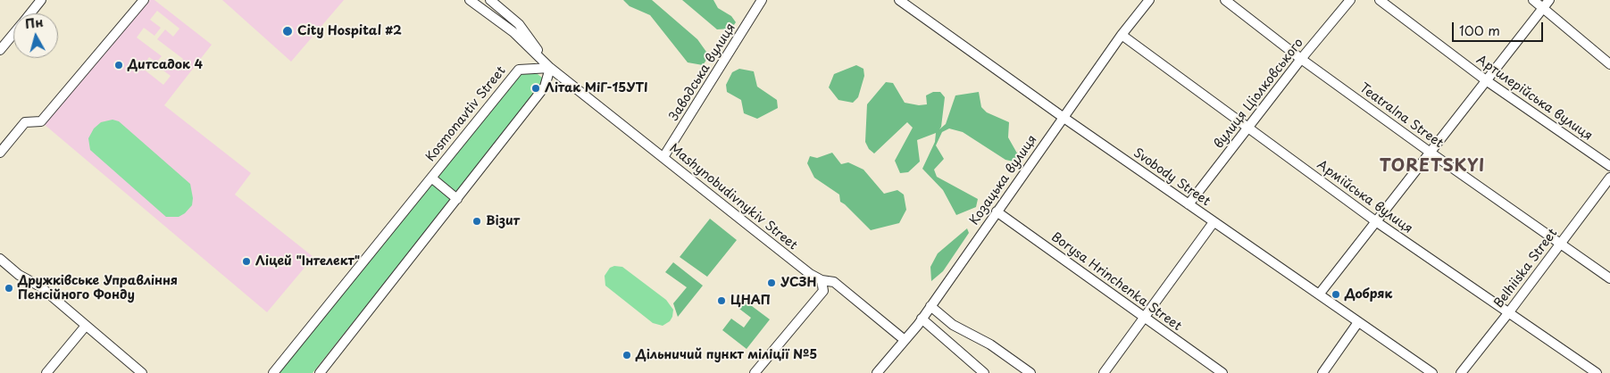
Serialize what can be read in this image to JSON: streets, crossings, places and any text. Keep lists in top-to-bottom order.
{
  "streets": {
    "street": [
      "Заводська вулиця",
      "вулиця Ціолковського",
      "Артилерійська вулиця",
      "Kosmonavtiv Street",
      "Teatralna Street",
      "Svobody Street",
      "Козацька вулиця",
      "Mashynobudivnykiv Street",
      "Армійська вулиця",
      "Belhiiska Street",
      "Borysa Hrinchenka Street"
    ]
  },
  "crossings": [
    ["Заводська вулиця", "Mashynobudivnykiv Street"],
    ["вулиця Ціолковського", "Teatralna Street"],
    ["вулиця Ціолковського", "Svobody Street"],
    ["вулиця Ціолковського", "Армійська вулиця"],
    ["Kosmonavtiv Street", "Mashynobudivnykiv Street"],
    ["Teatralna Street", "Belhiiska Street"],
    ["Svobody Street", "Козацька вулиця"],
    ["Козацька вулиця", "Mashynobudivnykiv Street"],
    ["Козацька вулиця", "Армійська вулиця"],
    ["Козацька вулиця", "Borysa Hrinchenka Street"],
    ["Армійська вулиця", "Belhiiska Street"]
  ],
  "districts": ["TORETSKYI"],
  "places": [
    "City Hospital #2",
    "Дитсадок 4",
    "Літак МіГ-15УТІ",
    "Візит",
    "Ліцей \"Інтелект\"",
    "УСЗН",
    "Дружківське Управління Пенсійного Фонду",
    "Добряк",
    "ЦНАП",
    "Дільничий пункт міліції №5"
  ],
  "scale_bar": "100 m",
  "north": "top"
}
